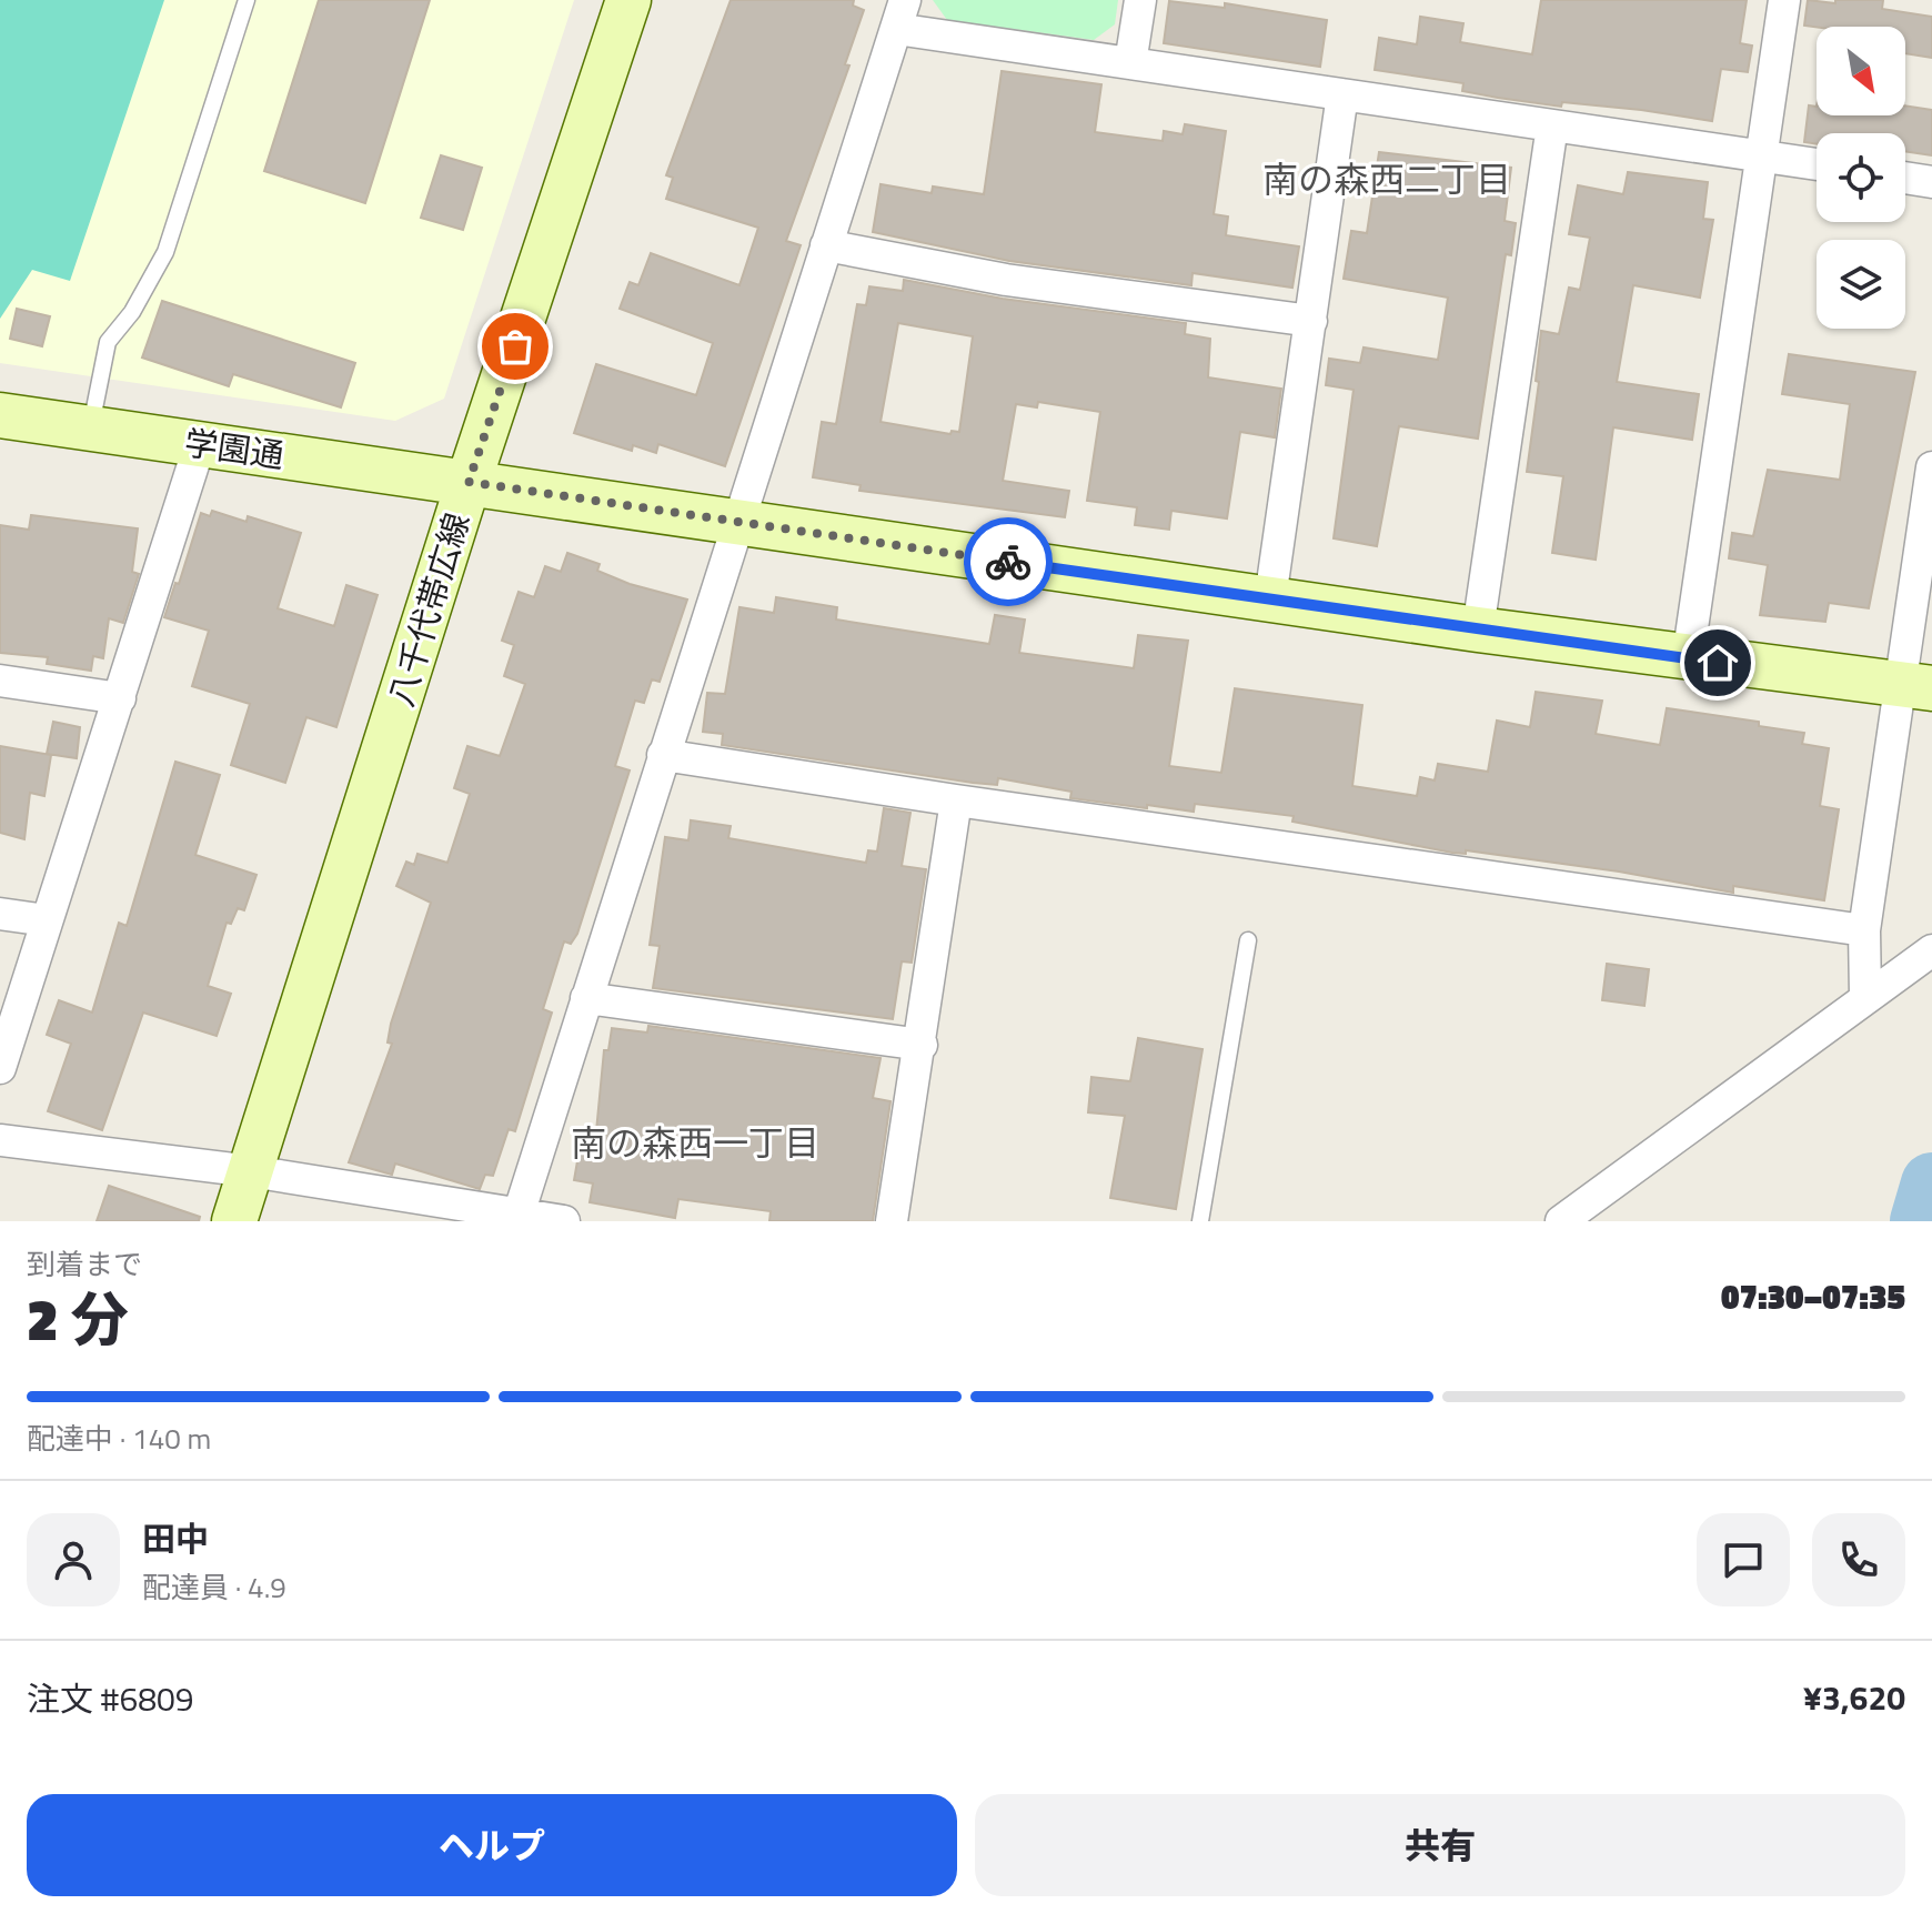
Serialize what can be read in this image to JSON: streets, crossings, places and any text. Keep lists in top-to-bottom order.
{
  "streets": {
    "main road": ["学園通", "八千代帯広線"]
  },
  "crossings": [
    ["学園通", "八千代帯広線"]
  ],
  "districts": ["南の森西二丁目", "南の森西一丁目"],
  "north": "bottom right",
  "page": {
    "heading": ["2 分", "到着まで", "07:30–07:35"],
    "panel": [
      "田中",
      "配達員 · 4.9",
      "注文 #6809",
      "¥3,620"
    ],
    "bar": "配達中 · 140 m",
    "buttons": ["ヘルプ", "共有"]
  }
}
